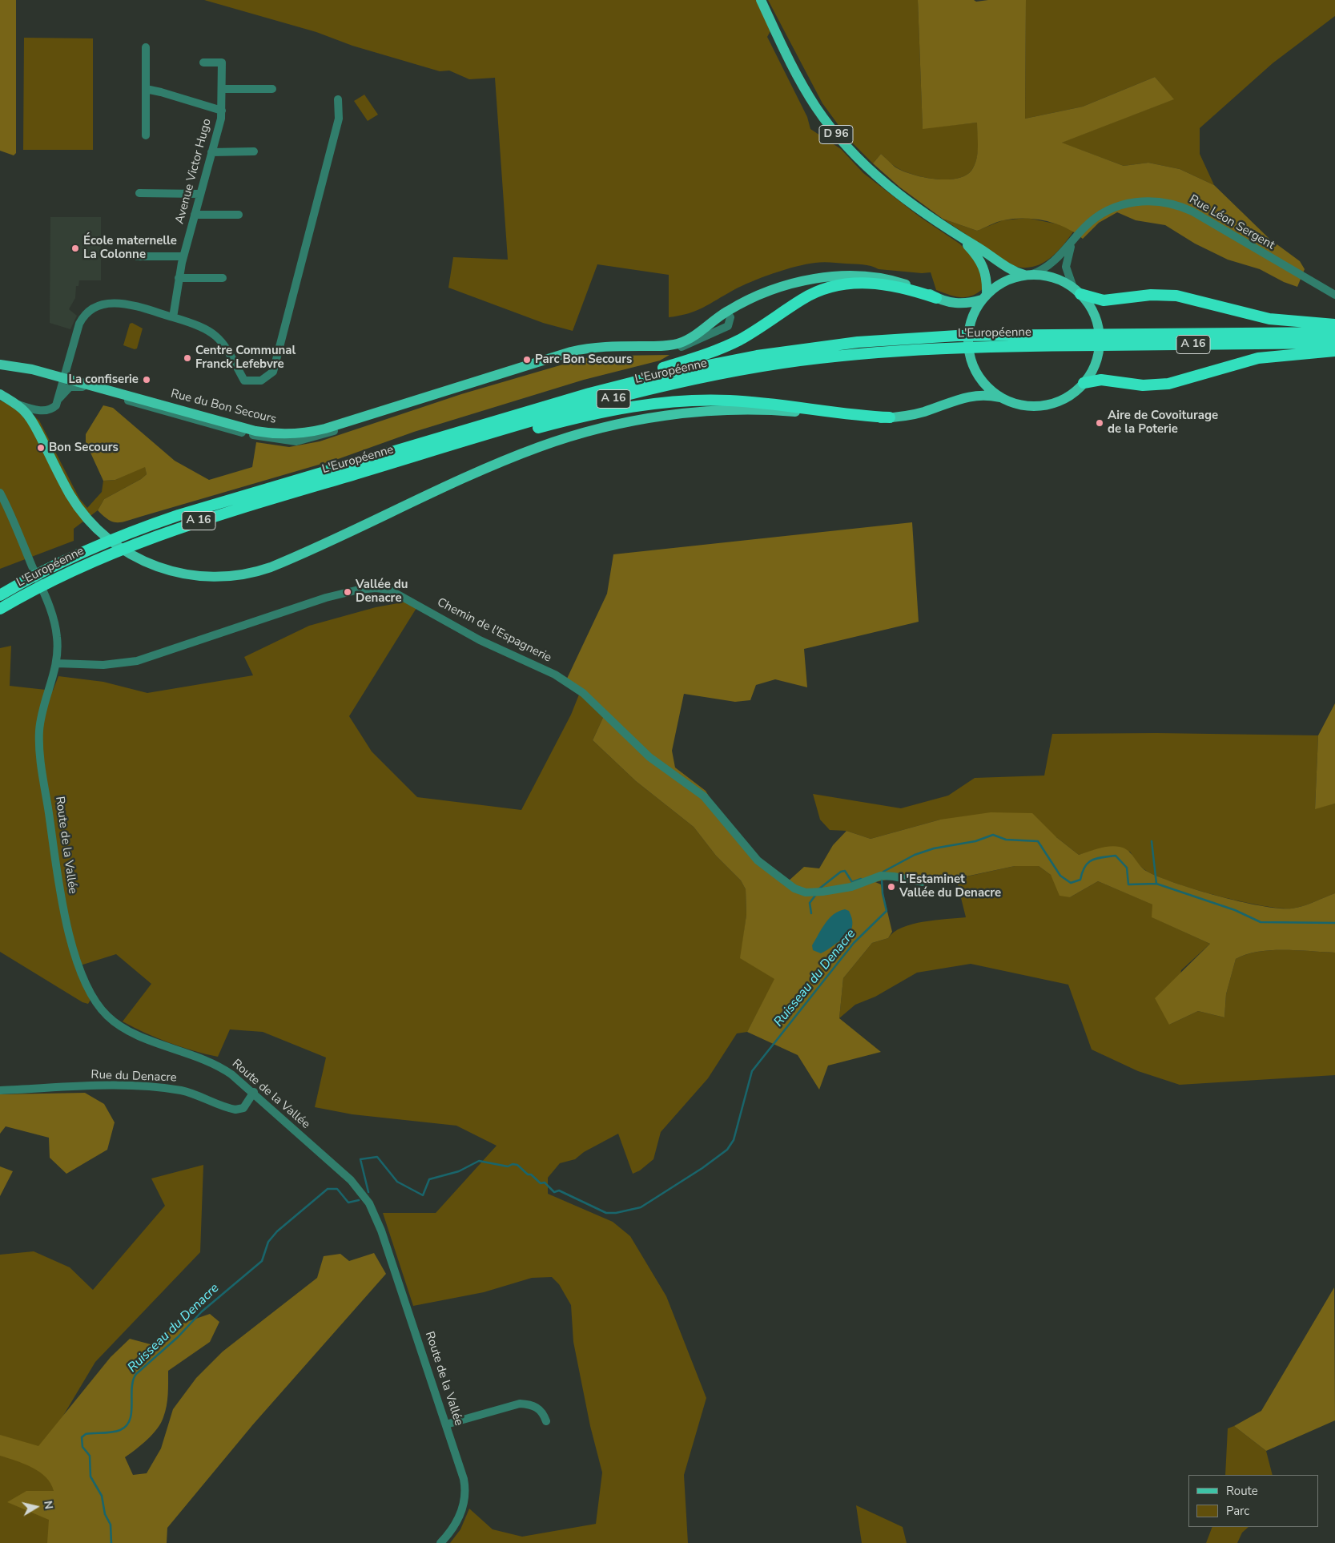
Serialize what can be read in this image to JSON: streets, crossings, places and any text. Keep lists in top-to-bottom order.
{
  "streets": {
    "highway": ["L'Européenne", "A 16"],
    "main road": ["D 96", "Rue du Bon Secours"],
    "street": [
      "Avenue Victor Hugo",
      "Rue Léon Sergent",
      "Chemin de l'Espagnerie",
      "Route de la Vallée",
      "Rue du Denacre"
    ]
  },
  "crossings": [
    ["D 96", "Rue du Bon Secours"],
    ["Chemin de l'Espagnerie", "Route de la Vallée"],
    ["Route de la Vallée", "Rue du Denacre"]
  ],
  "water": ["Ruisseau du Denacre"],
  "places": [
    "École maternelle La Colonne",
    "Centre Communal Franck Lefebvre",
    "Parc Bon Secours",
    "La confiserie",
    "Aire de Covoiturage de la Poterie",
    "Bon Secours",
    "Vallée du Denacre",
    "L'Estaminet Vallée du Denacre"
  ],
  "legend": ["Route", "Parc"],
  "north": "right"
}
